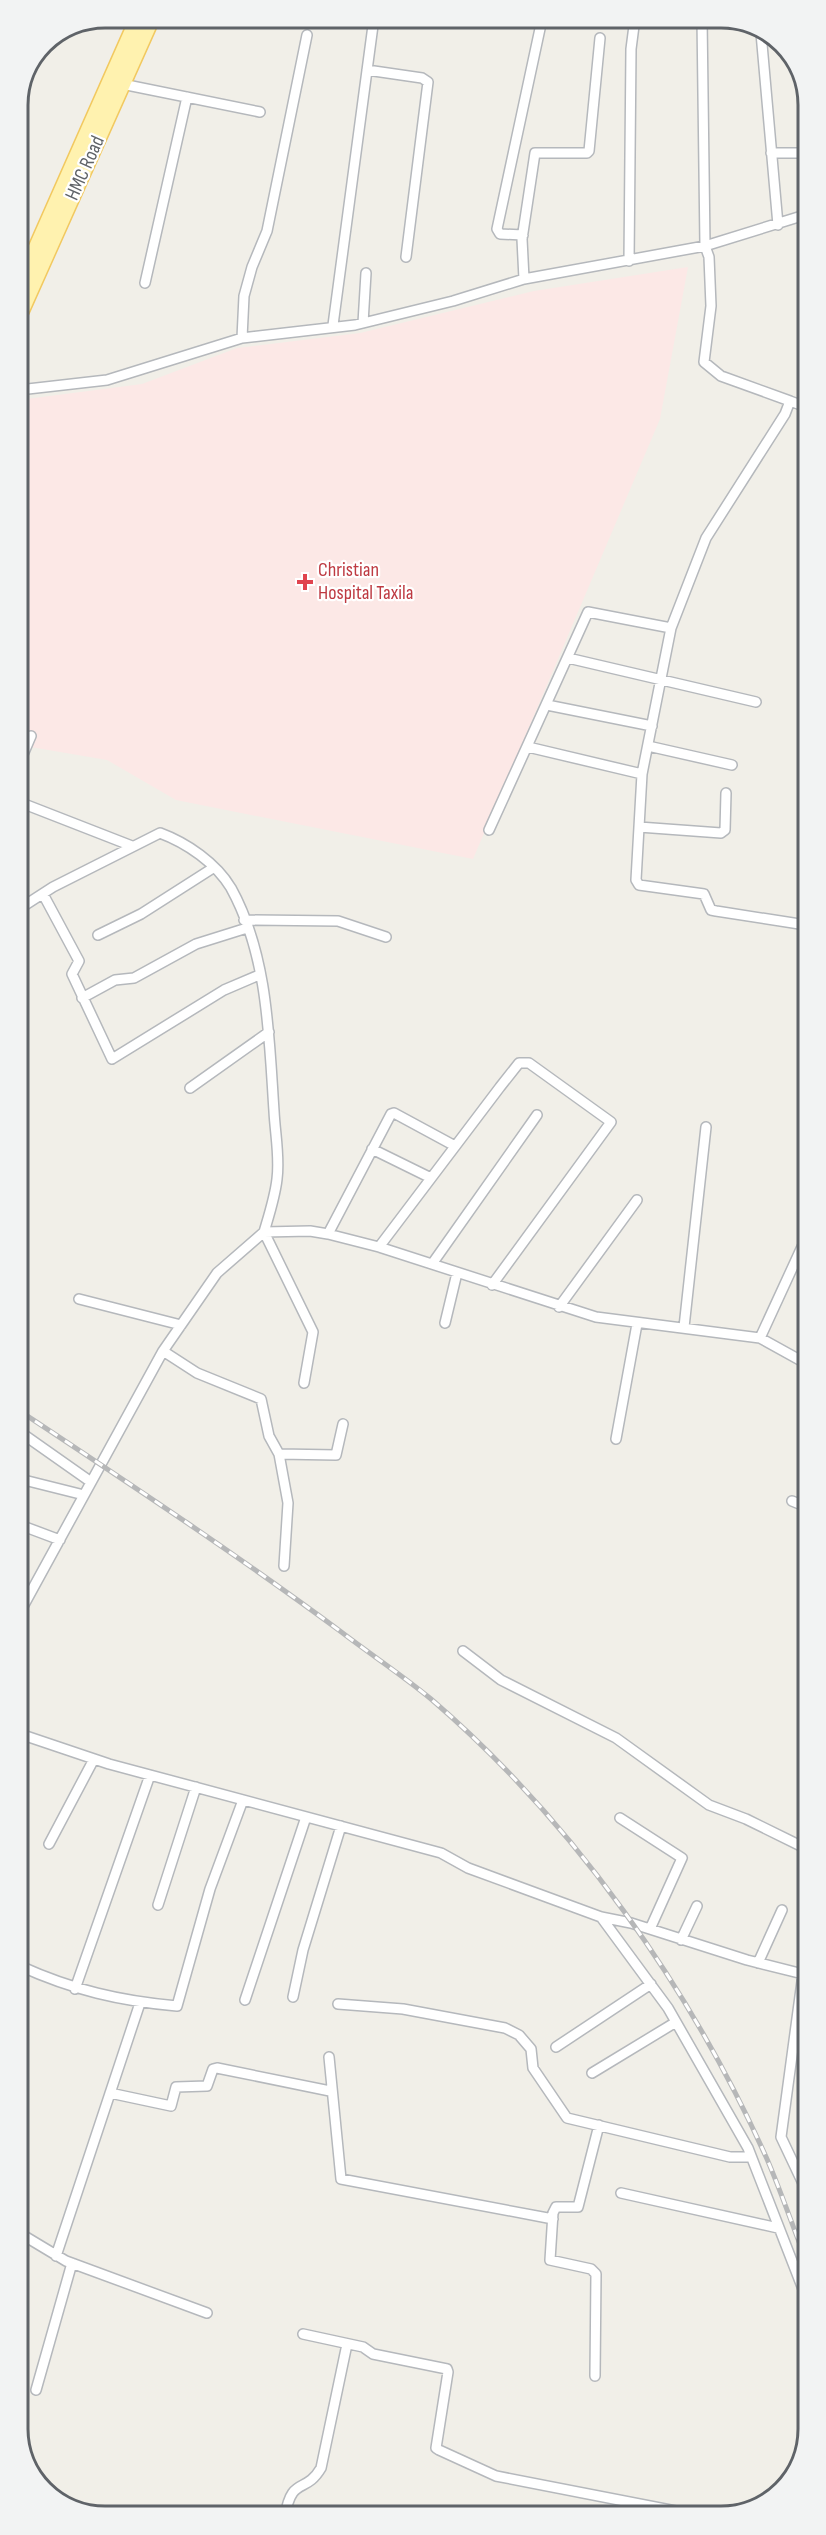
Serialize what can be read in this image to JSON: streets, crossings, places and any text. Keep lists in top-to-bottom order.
{
  "streets": {
    "main road": ["HMC Road"]
  },
  "places": {
    "health": ["Christian Hospital Taxila"]
  }
}
